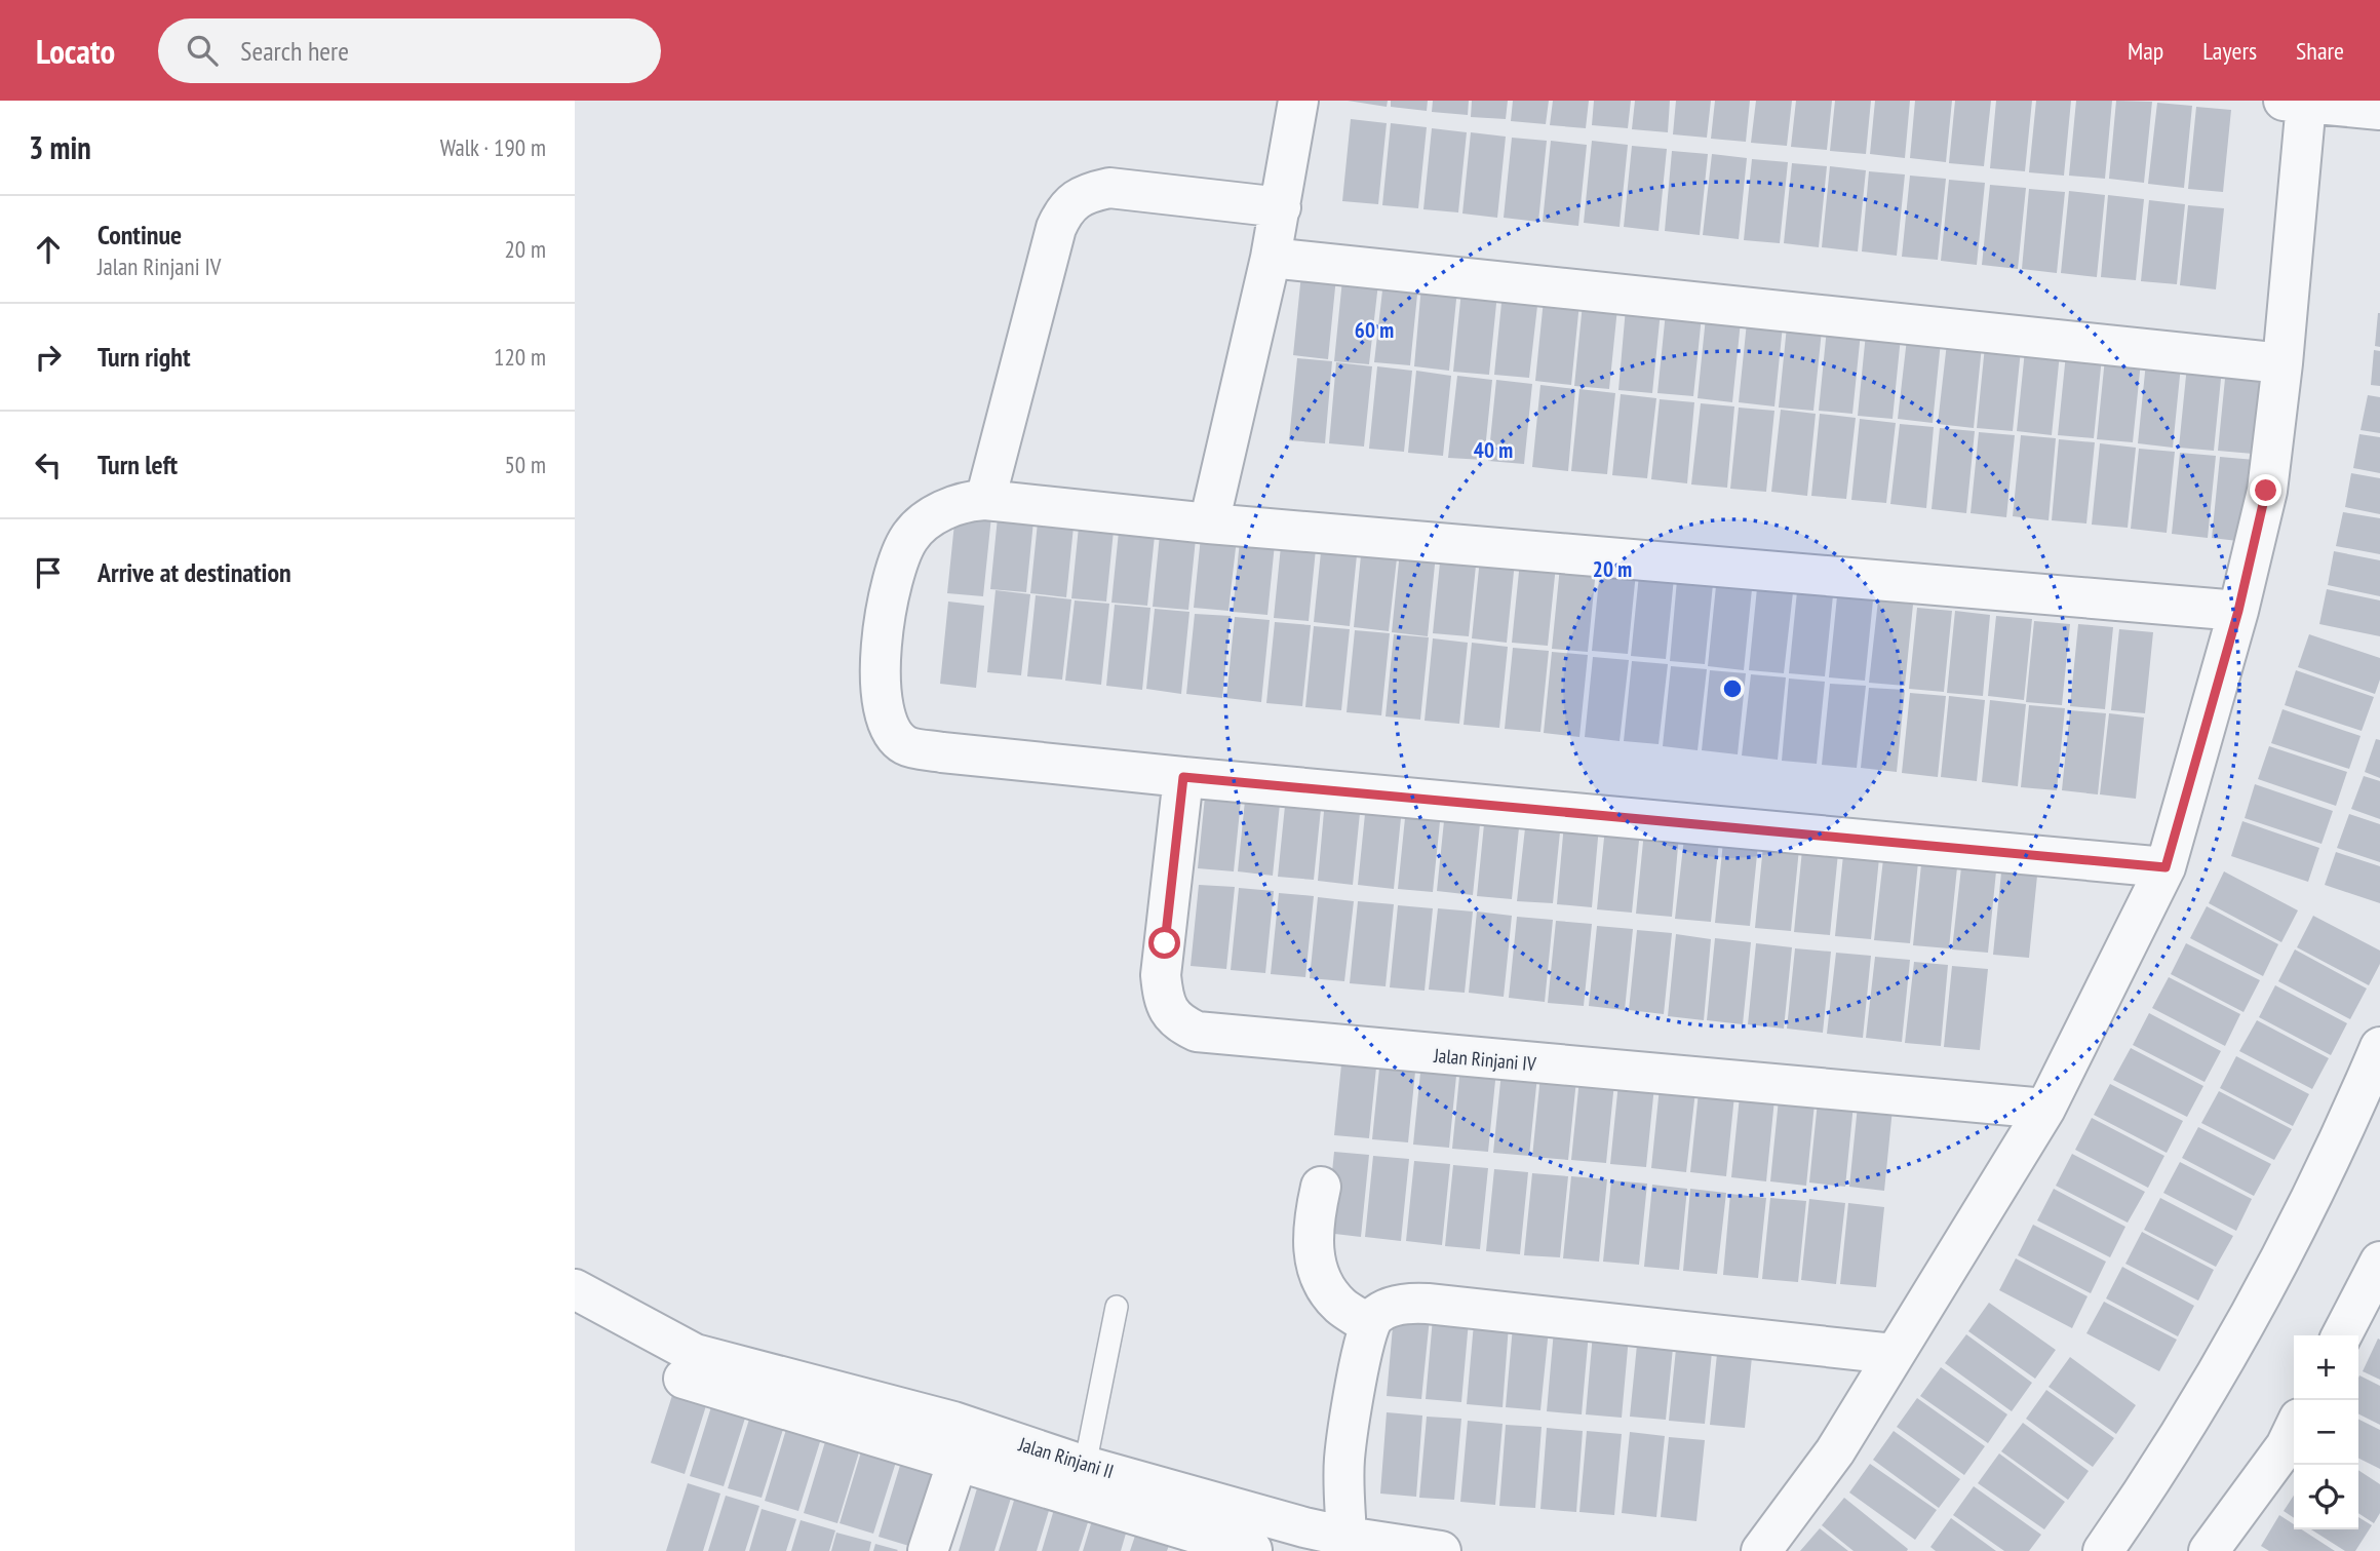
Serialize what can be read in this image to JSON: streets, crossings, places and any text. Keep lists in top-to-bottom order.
{
  "streets": {
    "street": ["Jalan Rinjani IV", "Jalan Rinjani II"]
  },
  "page": {
    "header": "Locato",
    "search": "Search here",
    "nav": ["Map", "Layers", "Share"],
    "heading": ["3 min", "Walk · 190 m"],
    "list": [
      ["Continue", "Jalan Rinjani IV", "20 m"],
      ["Turn right", "120 m"],
      ["Turn left", "50 m"],
      "Arrive at destination"
    ],
    "map_buttons": ["+", "−"]
  },
  "rings": ["60 m", "40 m", "20 m"]
}
